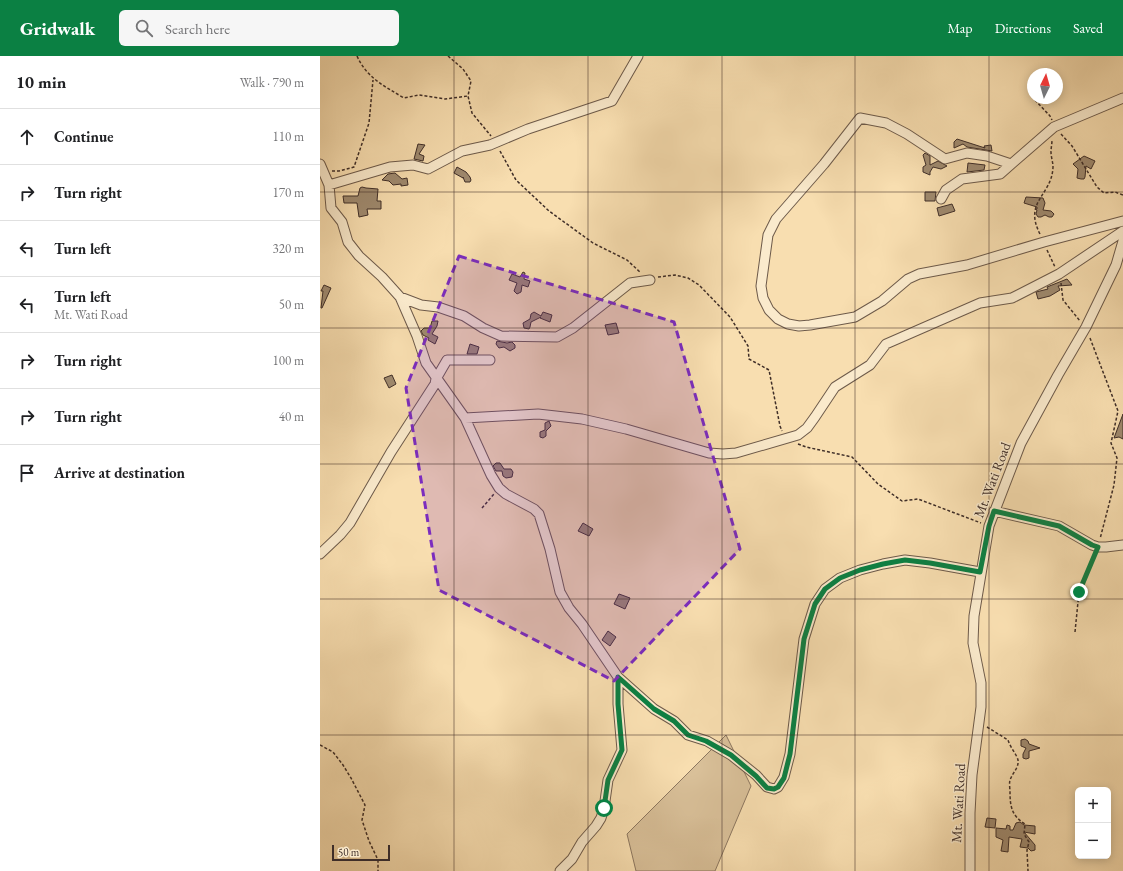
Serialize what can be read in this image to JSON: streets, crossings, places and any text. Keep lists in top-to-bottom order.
{
  "streets": {
    "street": ["Mt. Wati Road"]
  },
  "scale_bar": "50 m",
  "north": "top",
  "page": {
    "header": "Gridwalk",
    "search": "Search here",
    "nav": ["Map", "Directions", "Saved"],
    "heading": ["10 min", "Walk · 790 m"],
    "list": [
      ["Continue", "110 m"],
      ["Turn right", "170 m"],
      ["Turn left", "320 m"],
      ["Turn left", "Mt. Wati Road", "50 m"],
      ["Turn right", "100 m"],
      ["Turn right", "40 m"],
      "Arrive at destination"
    ],
    "map_buttons": ["+", "−"],
    "scale": "50 m"
  }
}
